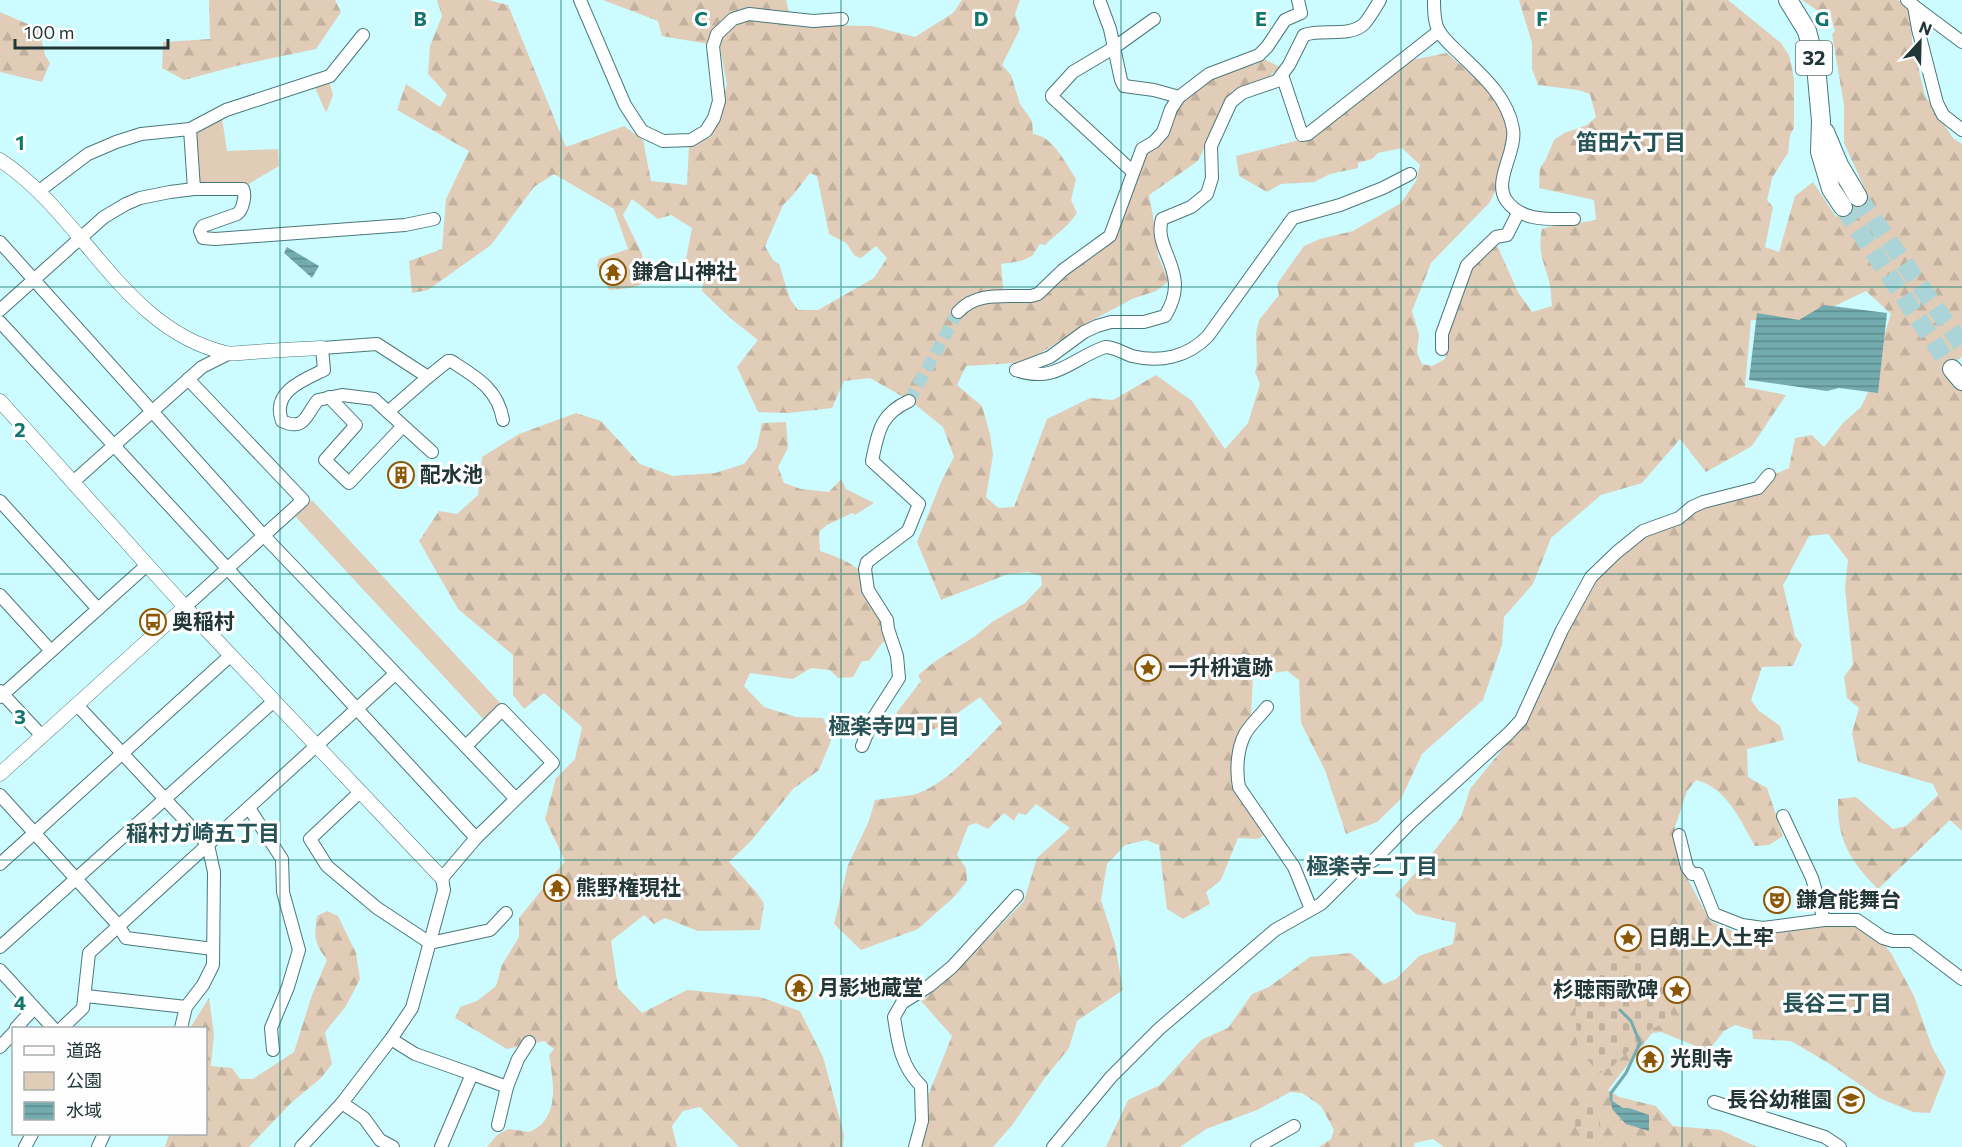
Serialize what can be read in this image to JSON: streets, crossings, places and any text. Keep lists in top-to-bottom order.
{
  "streets": {
    "main road": ["32"]
  },
  "districts": [
    "笛田六丁目",
    "極楽寺四丁目",
    "稲村ガ崎五丁目",
    "極楽寺二丁目",
    "長谷三丁目"
  ],
  "places": {
    "temple": [
      "鎌倉山神社",
      "熊野権現社",
      "月影地蔵堂",
      "光則寺"
    ],
    "building": ["配水池"],
    "bus stop": ["奥稲村"],
    "place": ["一升枡遺跡", "日朗上人土牢", "杉聴雨歌碑"],
    "theatre": ["鎌倉能舞台"],
    "school or university": ["長谷幼稚園"]
  },
  "legend": ["道路", "公園", "水域"],
  "scale_bar": "100 m",
  "north": "top",
  "grid": {
    "columns": [
      "B",
      "C",
      "D",
      "E",
      "F",
      "G"
    ],
    "rows": [
      "1",
      "2",
      "3",
      "4"
    ]
  }
}
